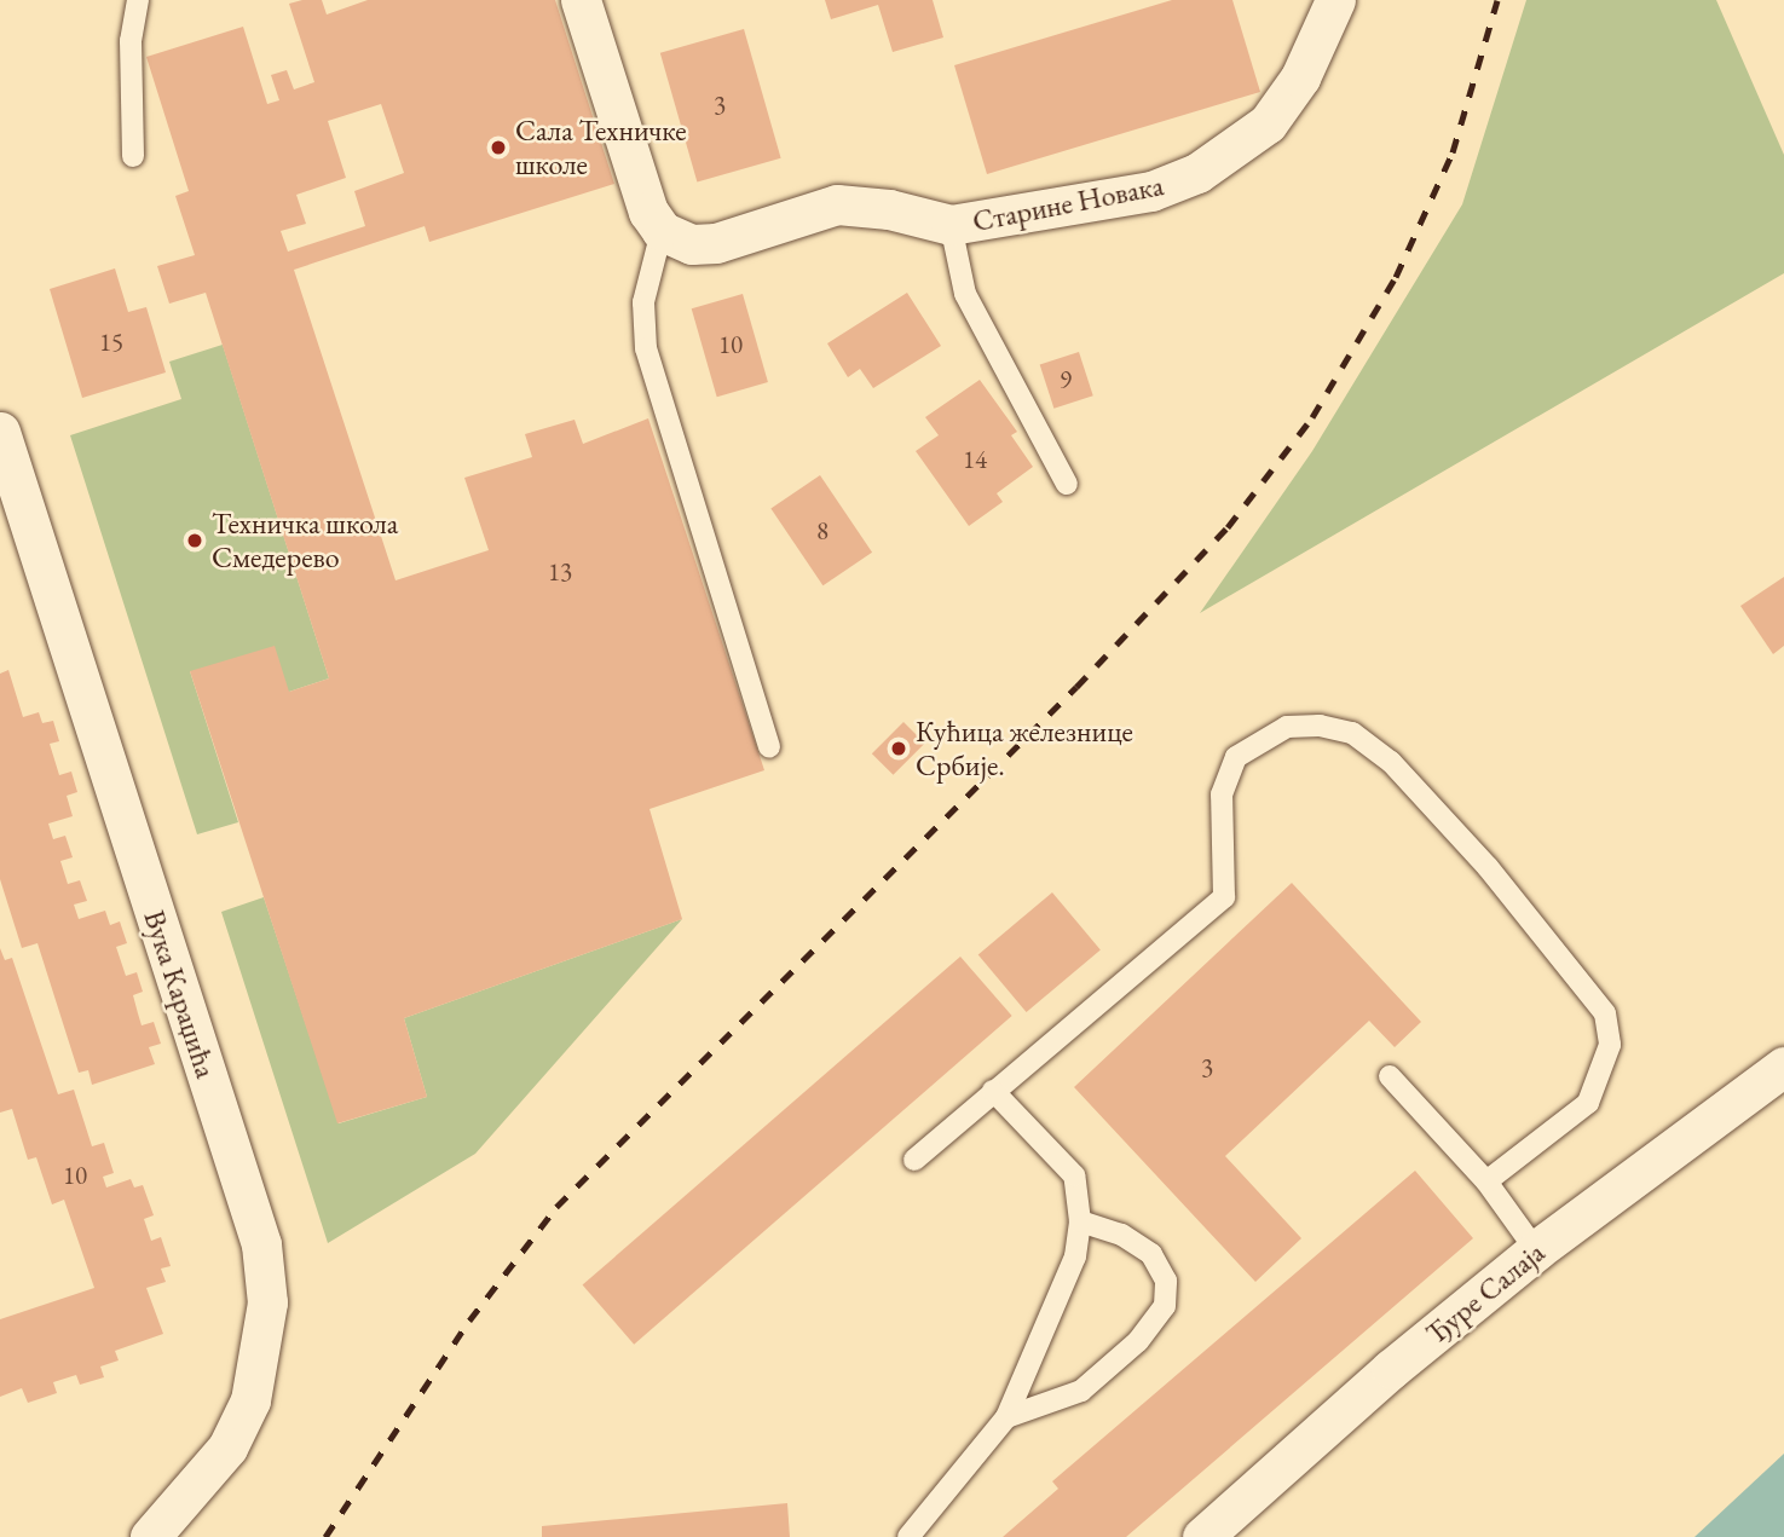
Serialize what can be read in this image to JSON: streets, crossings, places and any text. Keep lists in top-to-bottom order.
{
  "streets": {
    "street": ["Старине Новака", "Вука Караџића", "Ђуре Салаја"]
  },
  "places": ["Сала Техничке школе", "Техничка школа Смедерево", "Кућица железнице Србије."],
  "house_numbers": [
    "3",
    "15",
    "10",
    "9",
    "14",
    "8",
    "13",
    "3",
    "10"
  ]
}
